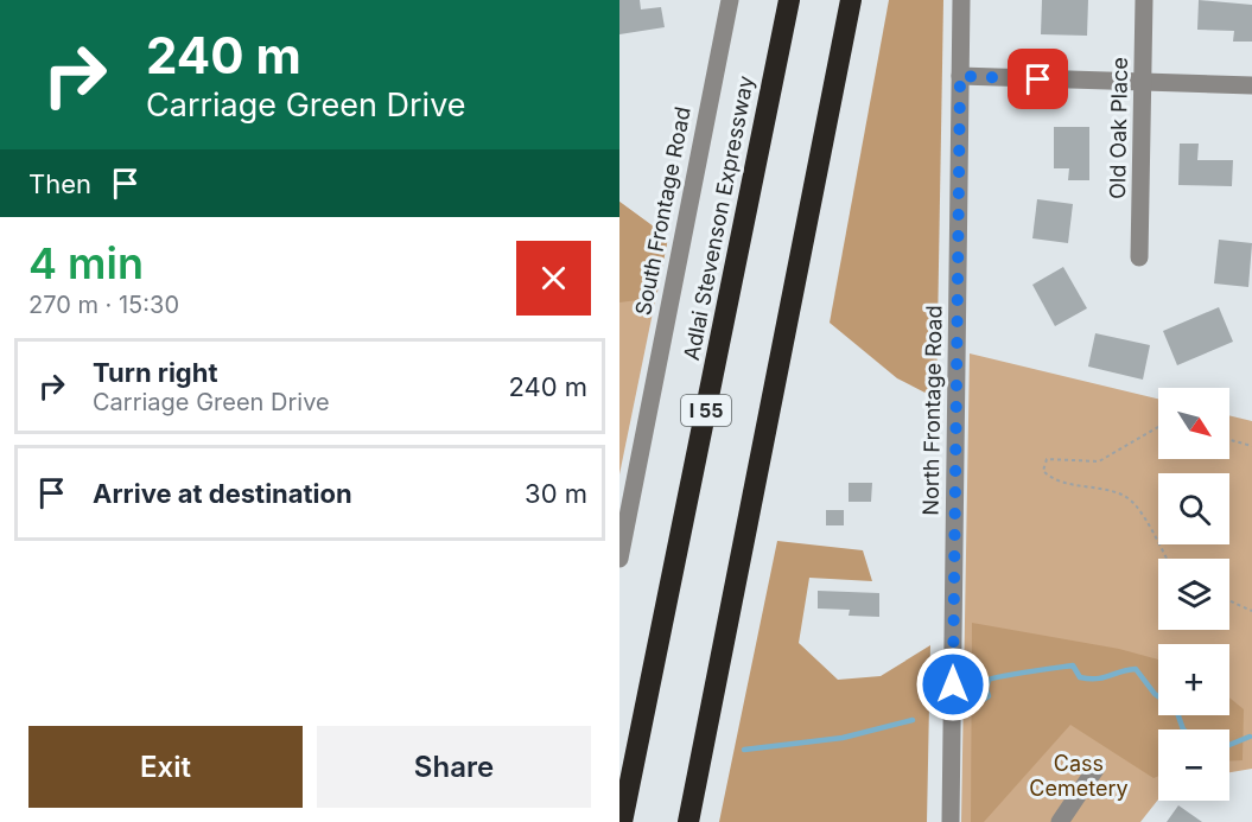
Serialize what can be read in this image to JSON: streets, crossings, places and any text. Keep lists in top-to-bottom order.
{
  "streets": {
    "highway": ["Adlai Stevenson Expressway", "I 55"],
    "street": ["Old Oak Place", "South Frontage Road", "North Frontage Road"]
  },
  "parks": ["Cass Cemetery"],
  "north": "bottom right",
  "page": {
    "turn": ["240 m", "Carriage Green Drive"],
    "then": "Then",
    "heading": ["4 min", "270 m · 15:30"],
    "list": [
      {
        "name": "Turn right",
        "note": "Carriage Green Drive",
        "value": "240 m"
      },
      {
        "name": "Arrive at destination",
        "value": "30 m"
      }
    ],
    "map_buttons": ["+", "−"],
    "buttons": ["Exit", "Share"]
  }
}
